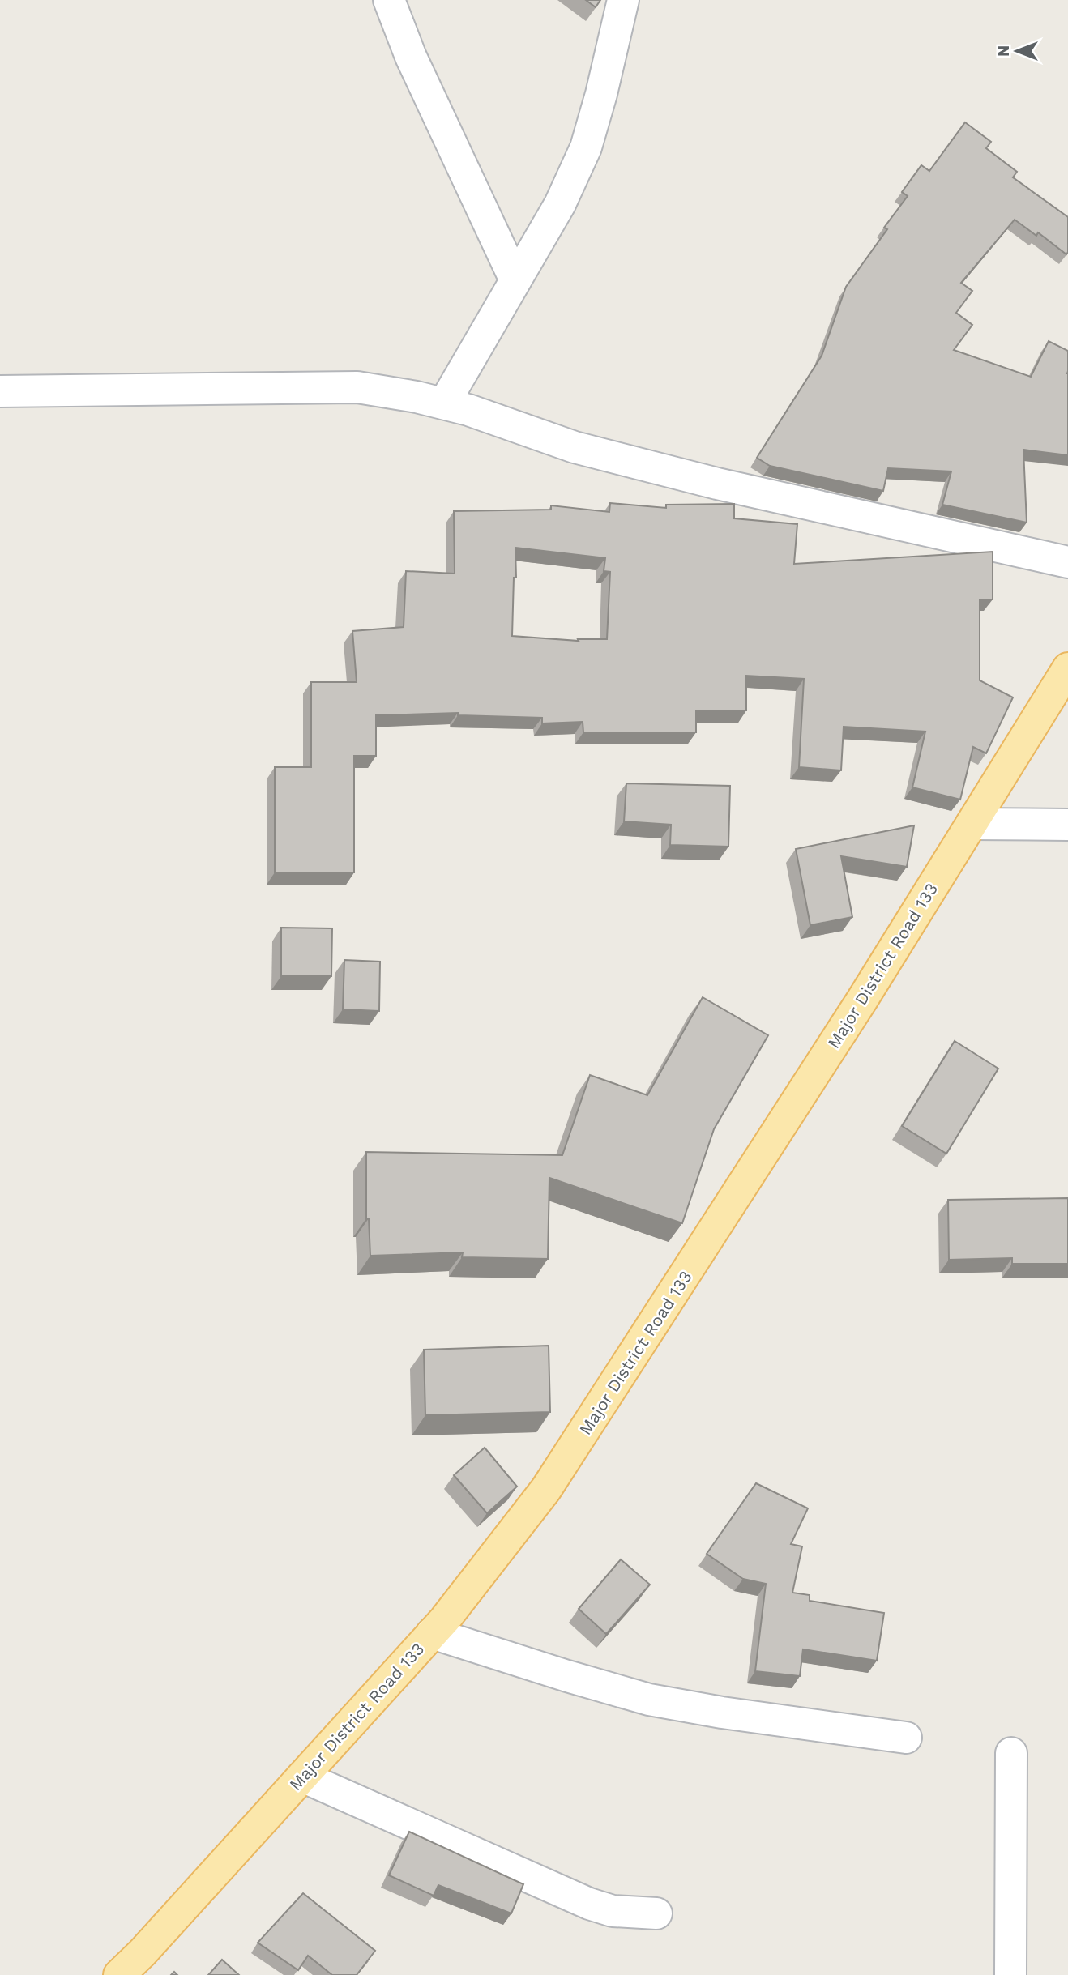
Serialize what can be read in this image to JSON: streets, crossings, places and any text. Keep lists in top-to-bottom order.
{
  "streets": {
    "main road": ["Major District Road 133"]
  },
  "north": "left"
}
